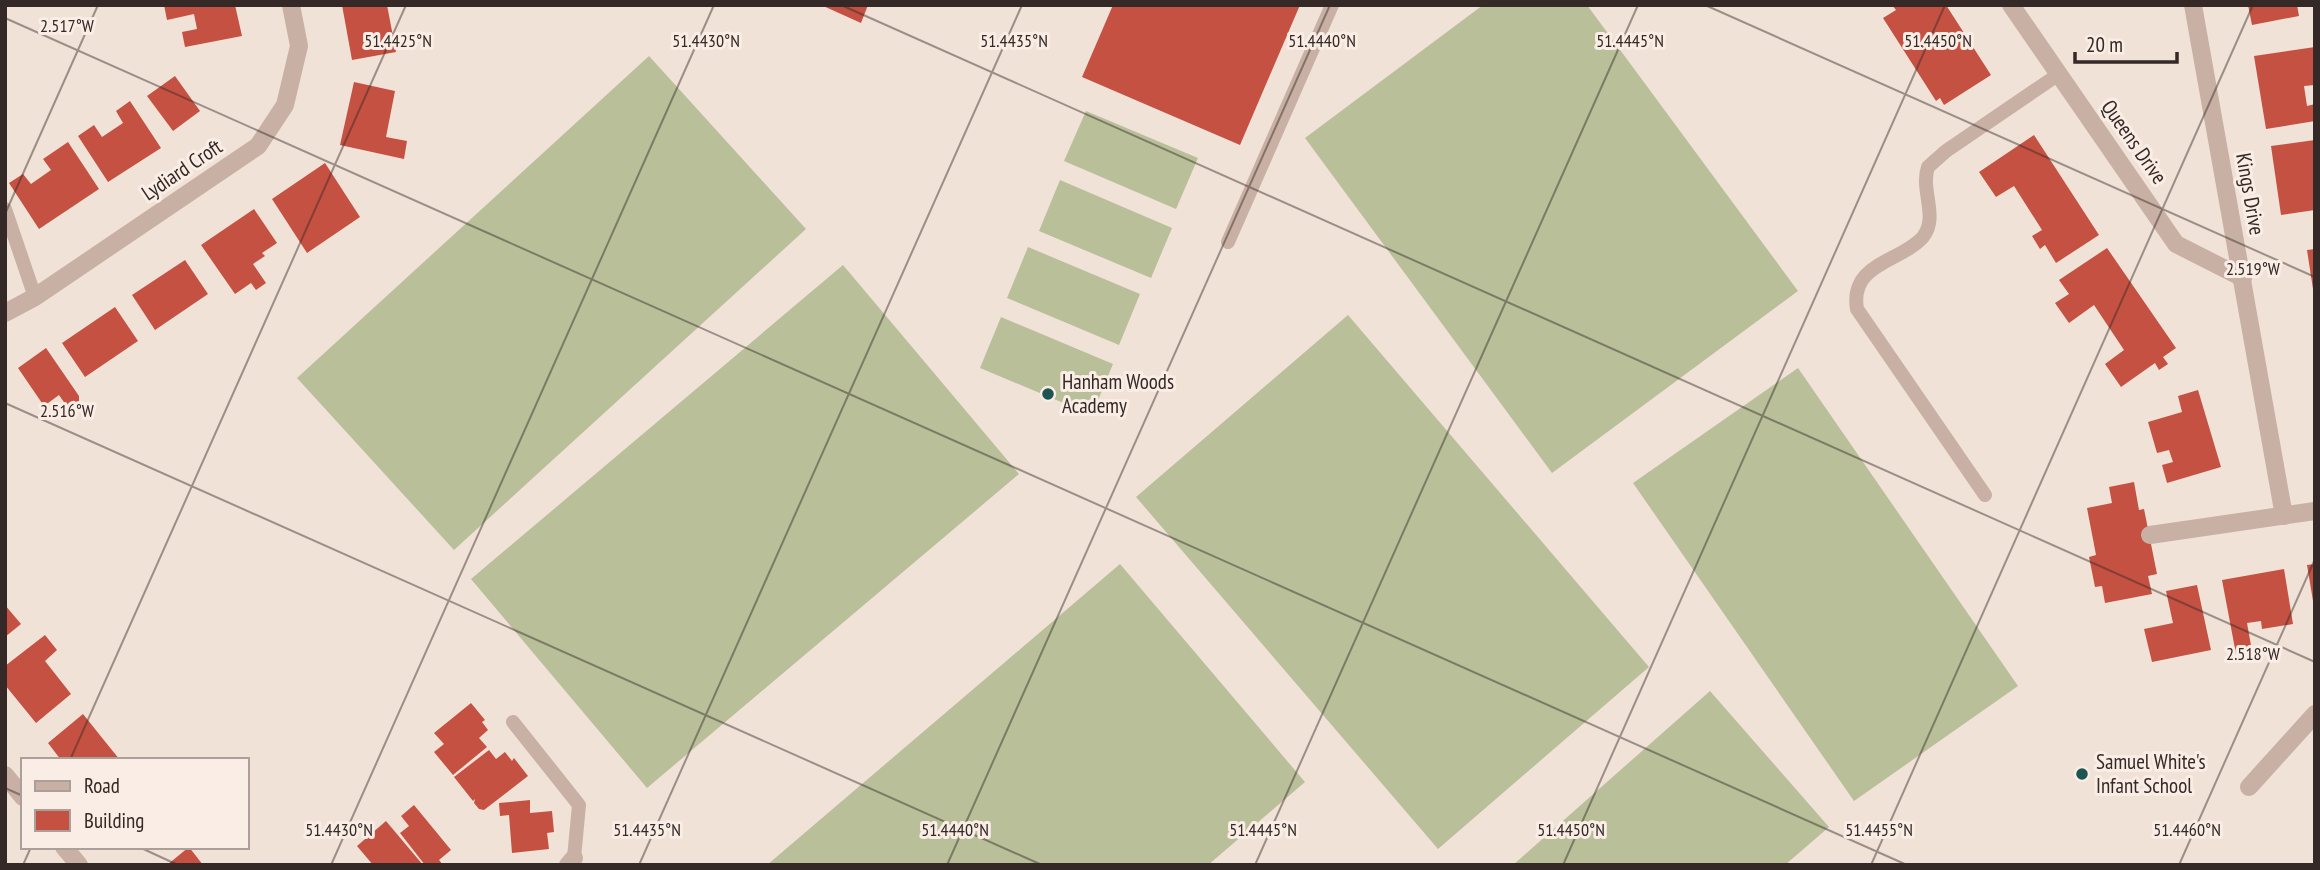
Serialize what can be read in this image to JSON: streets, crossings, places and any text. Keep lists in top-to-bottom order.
{
  "streets": {
    "street": ["Queens Drive", "Lydiard Croft", "Kings Drive"]
  },
  "crossings": [
    ["Queens Drive", "Kings Drive"]
  ],
  "places": ["Hanham Woods Academy", "Samuel White's Infant School"],
  "legend": ["Road", "Building"],
  "scale_bar": "20 m",
  "coordinates": [
    "2.517°W",
    "51.4440°N",
    "51.4425°N",
    "51.4430°N",
    "51.4435°N",
    "51.4445°N",
    "51.4450°N",
    "2.519°W",
    "2.516°W",
    "2.518°W",
    "51.4455°N",
    "51.4460°N"
  ]
}
